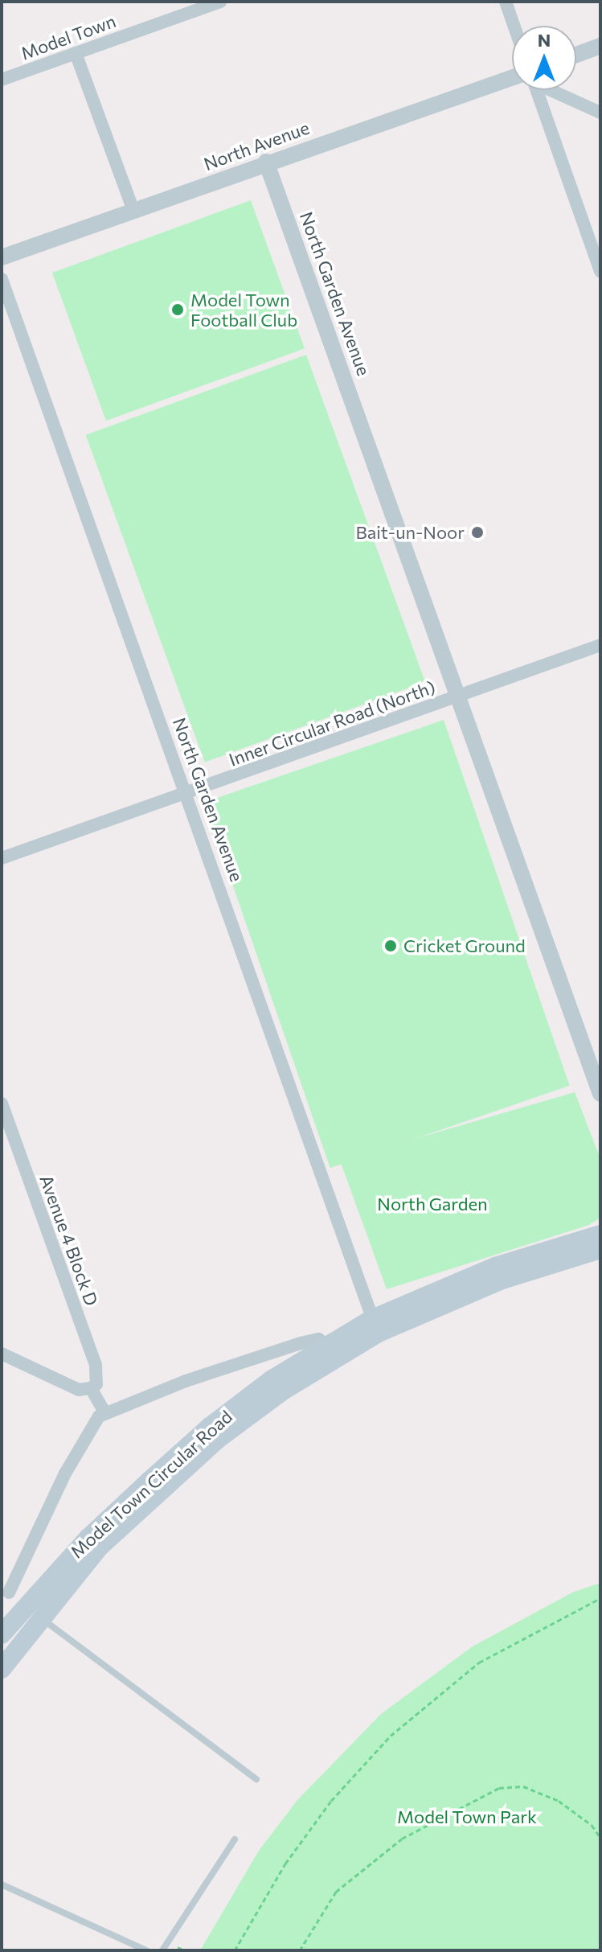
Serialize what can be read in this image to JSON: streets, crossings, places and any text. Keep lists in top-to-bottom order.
{
  "streets": {
    "main road": ["Model Town Circular Road"],
    "street": [
      "Model Town",
      "North Avenue",
      "North Garden Avenue",
      "Inner Circular Road (North)",
      "Avenue 4 Block D"
    ]
  },
  "crossings": [
    ["North Avenue", "North Garden Avenue"],
    ["North Garden Avenue", "Inner Circular Road (North)"],
    ["North Garden Avenue", "Model Town Circular Road"]
  ],
  "parks": ["North Garden", "Model Town Park"],
  "places": ["Model Town Football Club", "Bait-un-Noor", "Cricket Ground"],
  "north": "top"
}
